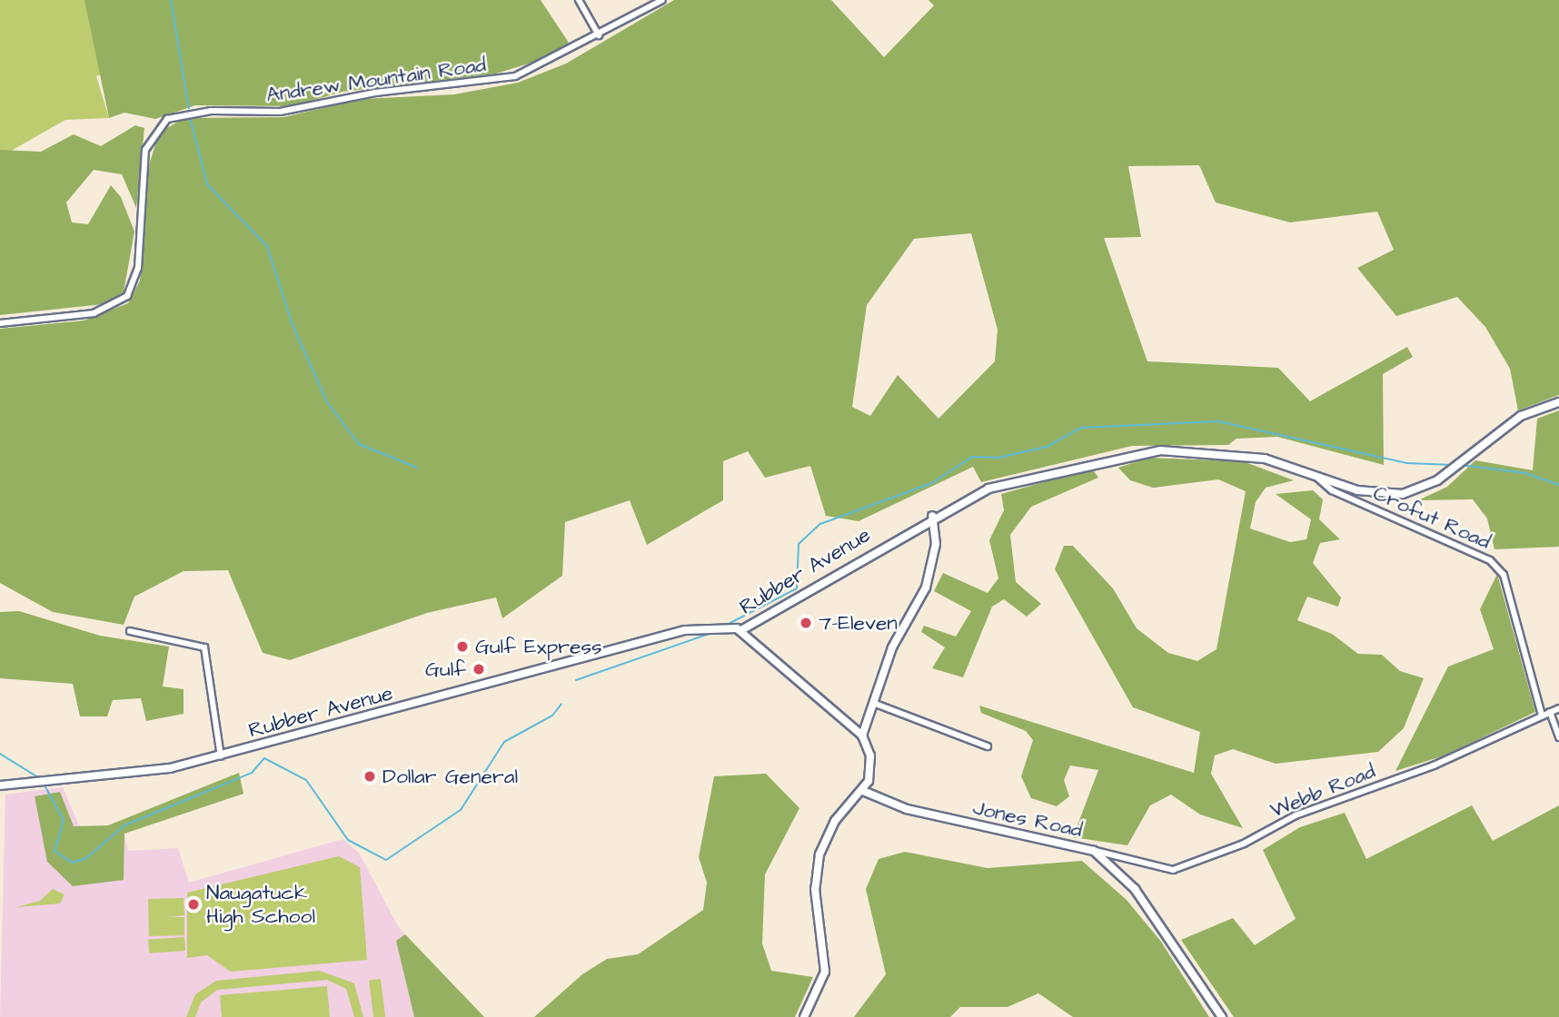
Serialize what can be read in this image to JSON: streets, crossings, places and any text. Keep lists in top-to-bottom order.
{
  "streets": {
    "street": [
      "Andrew Mountain Road",
      "Crofut Road",
      "Rubber Avenue",
      "Webb Road",
      "Jones Road"
    ]
  },
  "crossings": [
    ["Crofut Road", "Rubber Avenue"],
    ["Crofut Road", "Webb Road"],
    ["Webb Road", "Jones Road"]
  ],
  "places": [
    "7-Eleven",
    "Gulf Express",
    "Gulf",
    "Dollar General",
    "Naugatuck High School"
  ]
}
